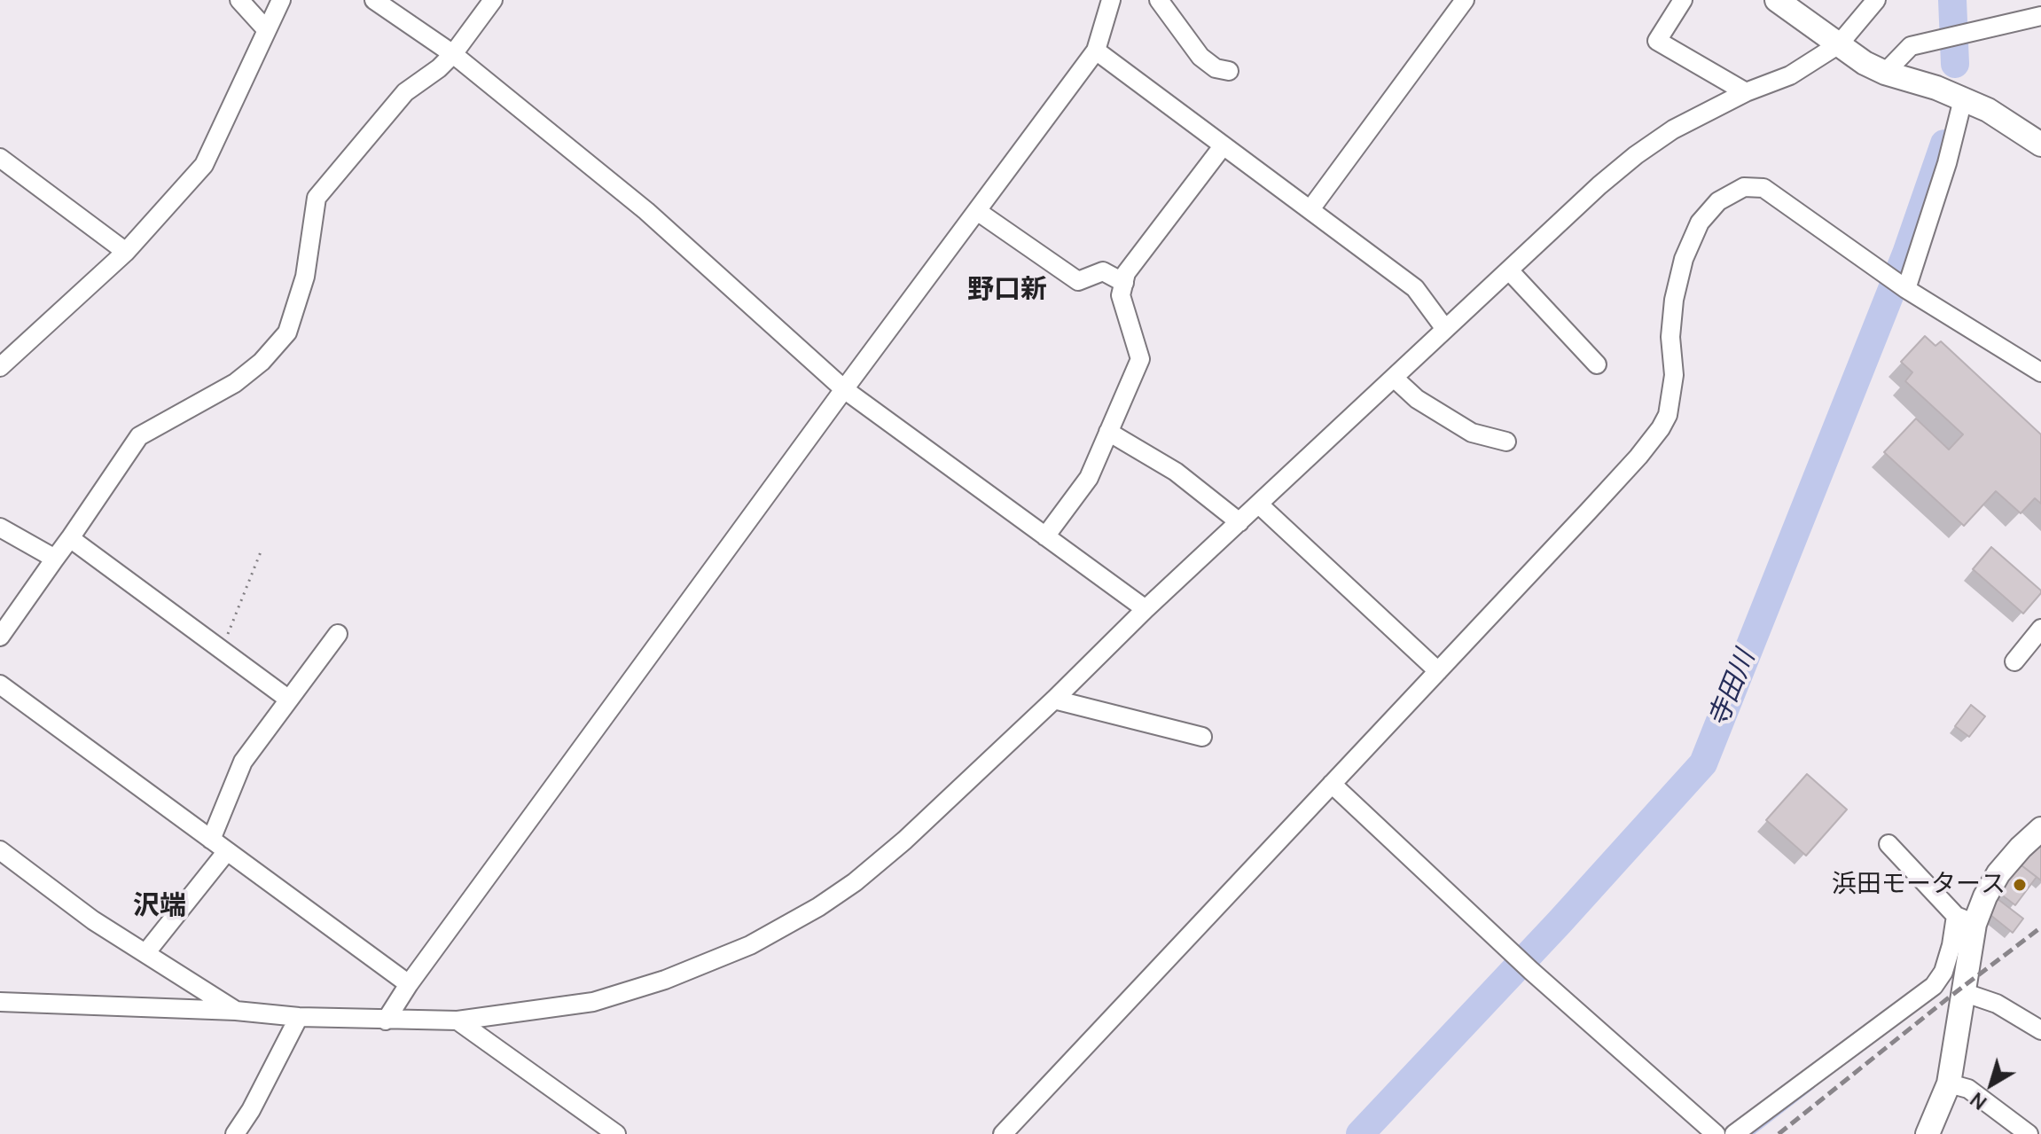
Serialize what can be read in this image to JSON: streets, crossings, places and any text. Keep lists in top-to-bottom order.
{
  "districts": ["野口新", "沢端"],
  "water": ["寺田川"],
  "places": ["浜田モータース"],
  "north": "bottom left"
}
